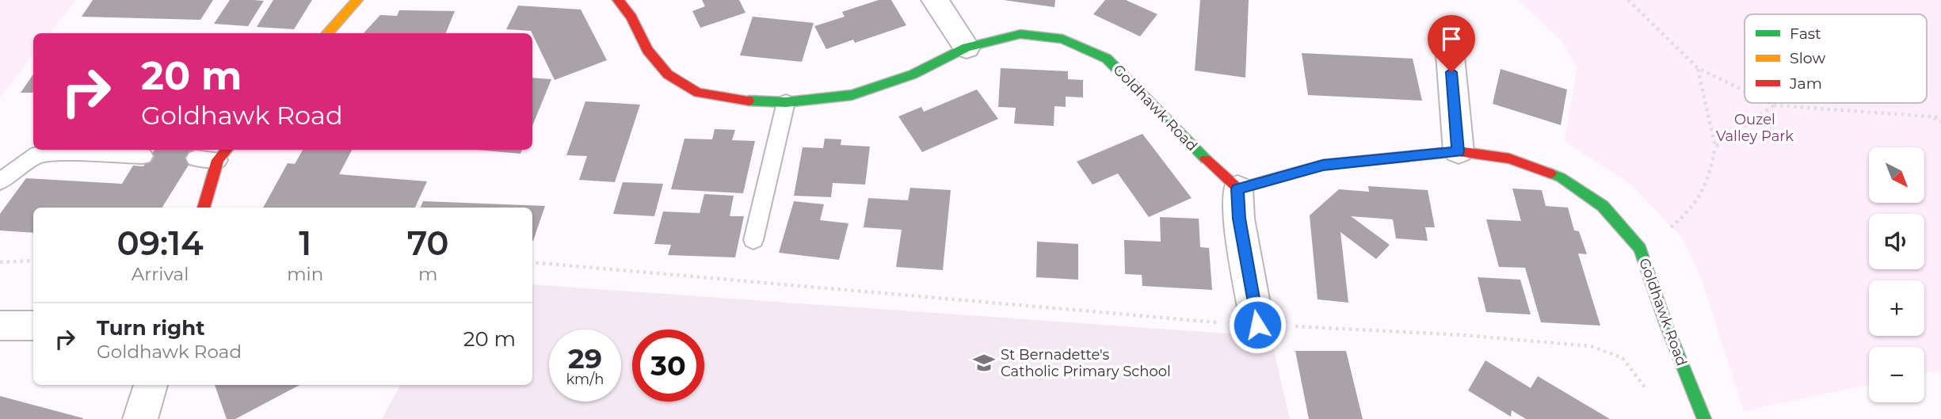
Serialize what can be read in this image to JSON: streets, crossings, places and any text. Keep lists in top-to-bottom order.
{
  "streets": {
    "street": ["Goldhawk Road"]
  },
  "parks": ["Ouzel Valley Park"],
  "places": {
    "school or university": ["St Bernadette's Catholic Primary School"]
  },
  "legend": ["Fast", "Slow", "Jam"],
  "north": "bottom right",
  "page": {
    "turn": ["20 m", "Goldhawk Road"],
    "map_buttons": ["+", "−"],
    "eta": [
      "09:14",
      "Arrival",
      "1",
      "min",
      "70",
      "m"
    ],
    "list": [
      {
        "name": "Turn right",
        "note": "Goldhawk Road",
        "value": "20 m"
      }
    ],
    "speed": "29 km/h",
    "limit": "30"
  }
}
